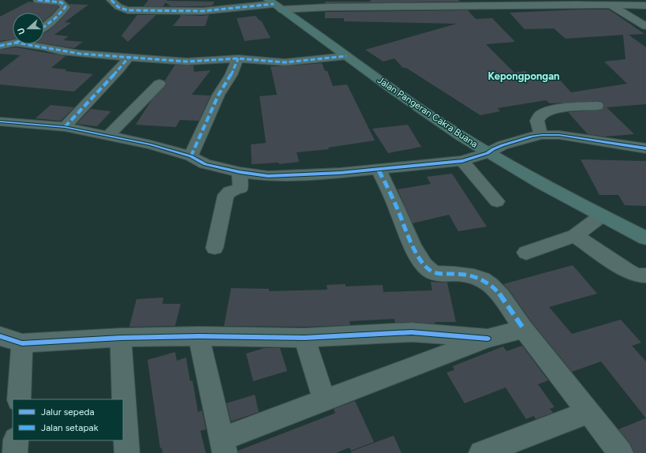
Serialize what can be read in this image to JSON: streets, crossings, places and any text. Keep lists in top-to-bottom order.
{
  "streets": {
    "main road": ["Jalan Pangeran Cakra Buana"]
  },
  "districts": ["Kepongpongan"],
  "legend": ["Jalur sepeda", "Jalan setapak"],
  "north": "left"
}
